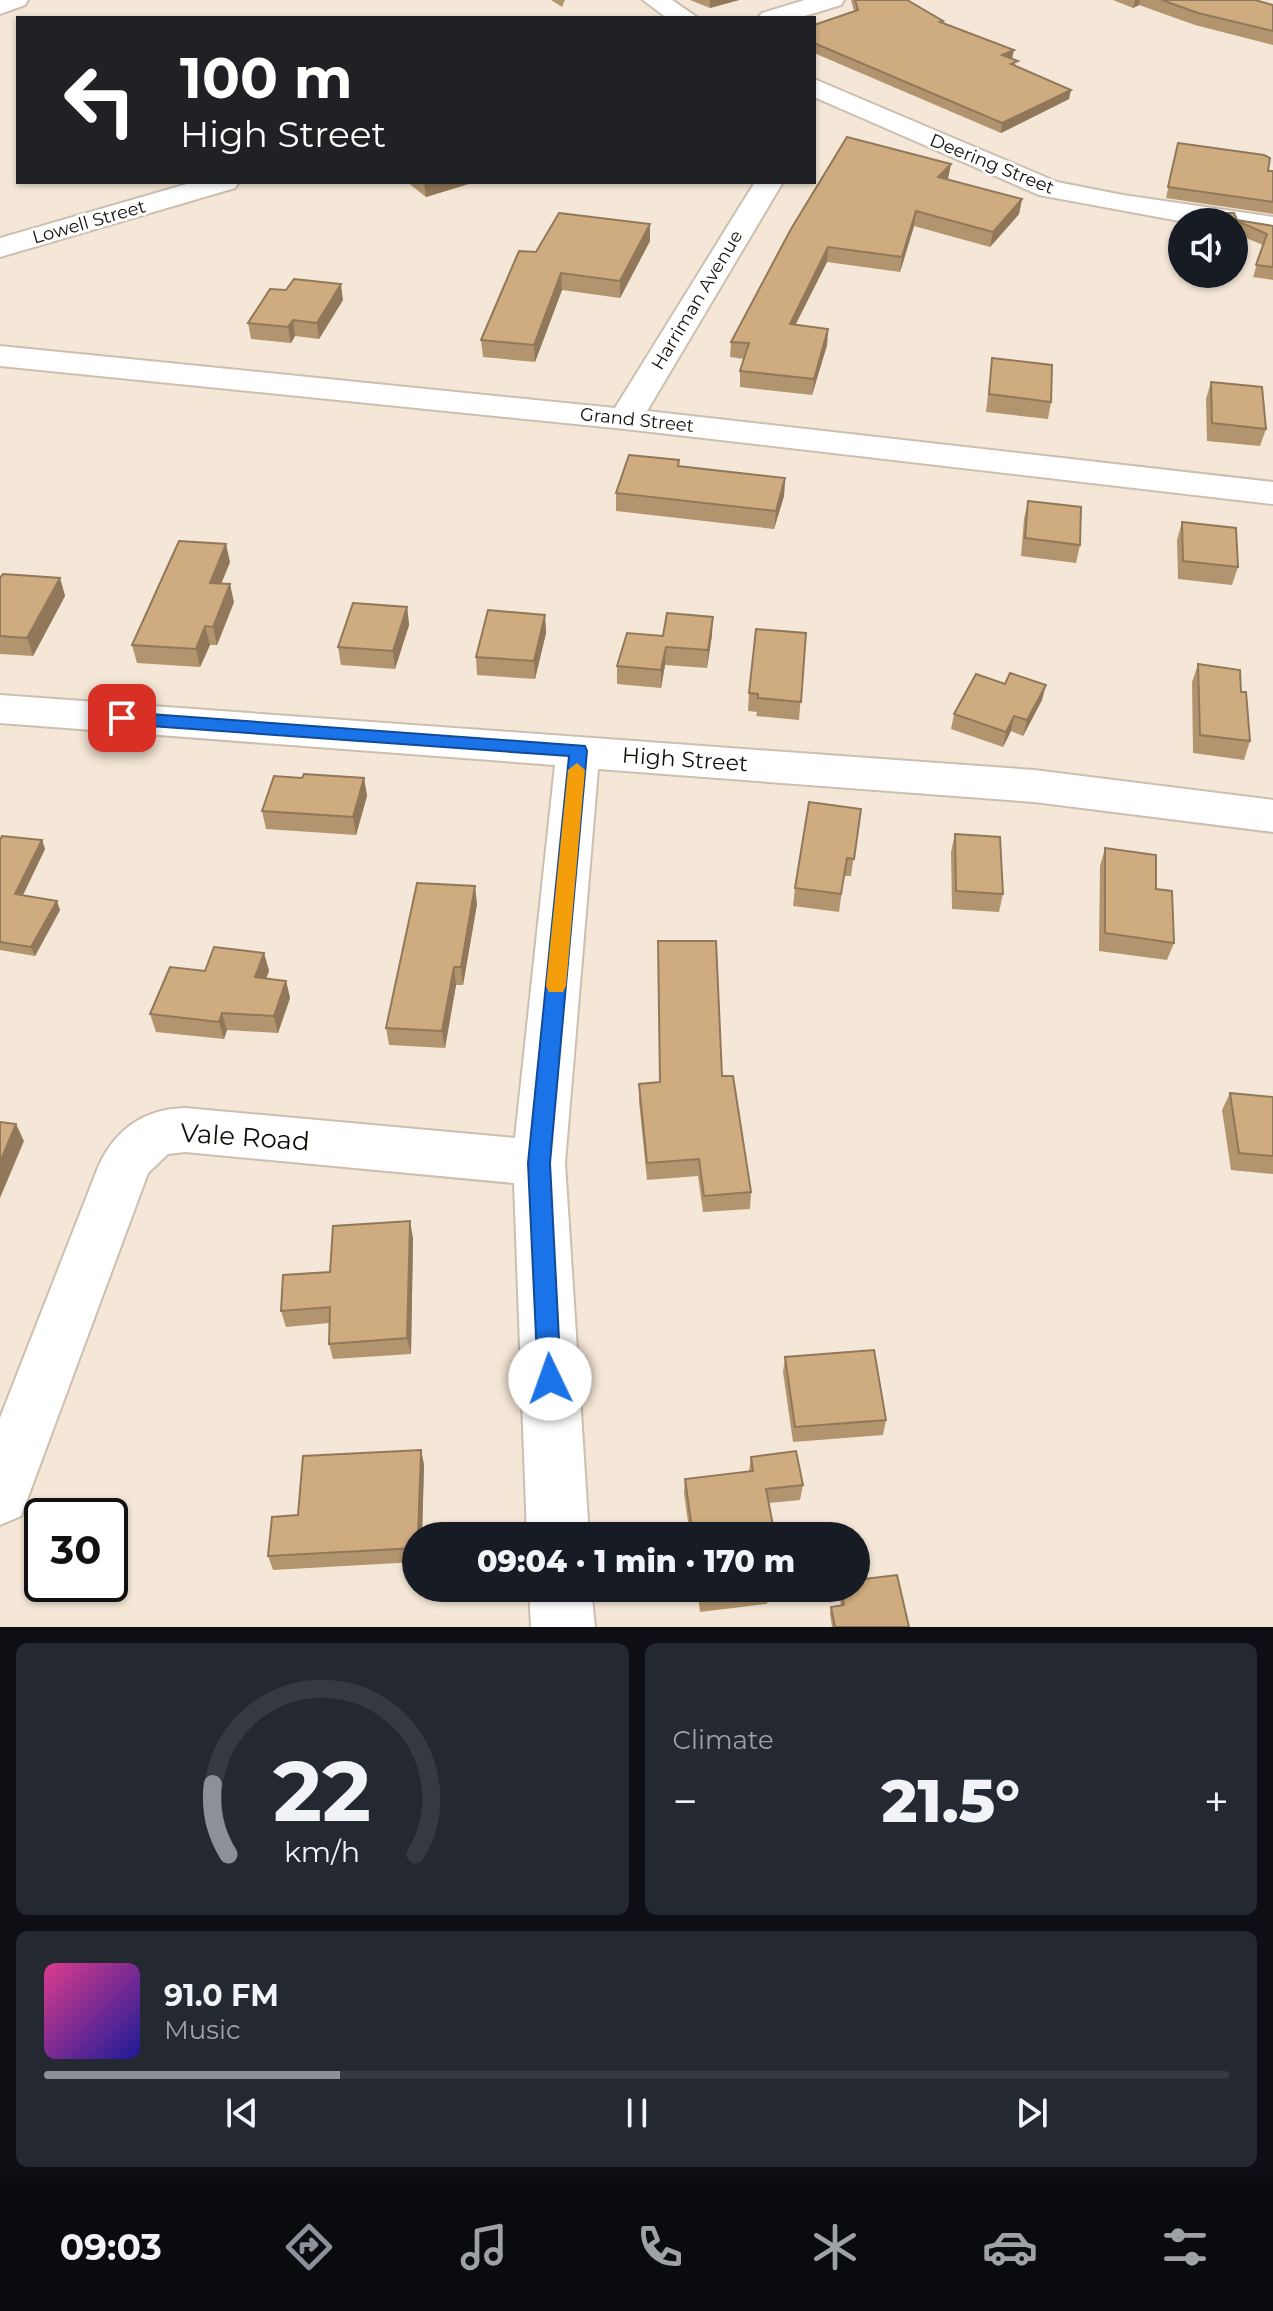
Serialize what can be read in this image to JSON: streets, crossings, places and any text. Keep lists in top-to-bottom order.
{
  "streets": {
    "street": [
      "Deering Street",
      "Lowell Street",
      "Harriman Avenue",
      "Grand Street",
      "High Street",
      "Vale Road"
    ]
  },
  "crossings": [
    ["Harriman Avenue", "Grand Street"]
  ],
  "page": {
    "turn": ["100 m", "High Street"],
    "limit": "30",
    "trip": "09:04 · 1 min · 170 m",
    "tile": "Climate",
    "heat": ["−", "21.5°", "+"],
    "song": ["91.0 FM", "Music"],
    "tabs": "09:03",
    "gauge": ["22", "km/h"]
  }
}
